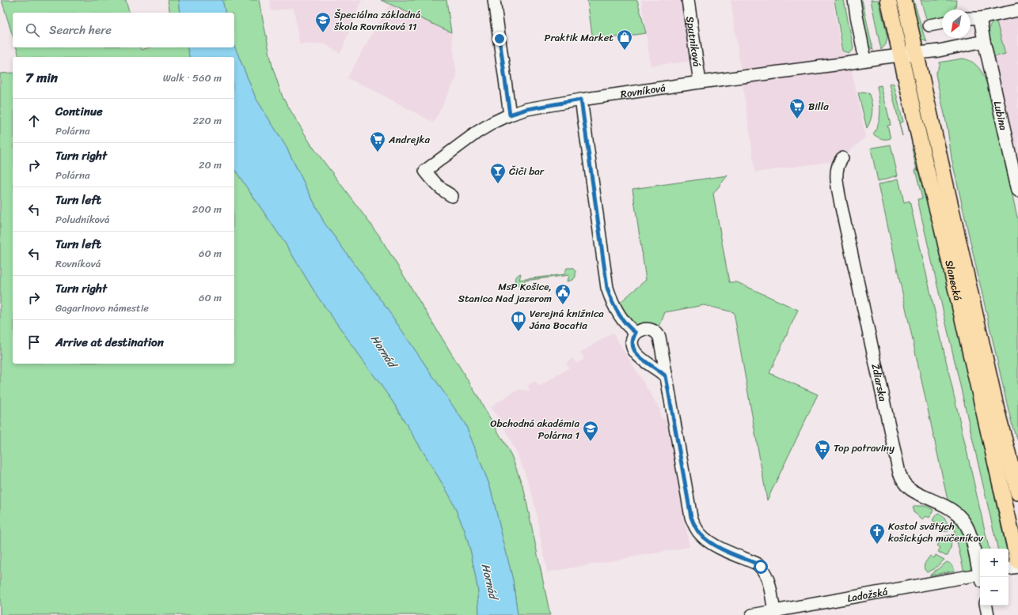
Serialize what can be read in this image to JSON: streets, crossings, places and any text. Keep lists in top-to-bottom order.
{
  "streets": {
    "main road": ["Slanecká"],
    "street": [
      "Sputniková",
      "Rovníková",
      "Lubina",
      "Ždiarska",
      "Ladožská"
    ]
  },
  "crossings": [
    ["Sputniková", "Rovníková"],
    ["Rovníková", "Slanecká"]
  ],
  "water": ["Hornád"],
  "places": {
    "school or university": ["Špeciálna základná škola Rovníková 11", "Obchodná akadémia Polárna 1"],
    "shop": ["Praktik Market"],
    "supermarket": ["Billa", "Andrejka", "Top potraviny"],
    "bar": ["Čiči bar"],
    "public building": ["MsP Košice, Stanica Nad jazerom"],
    "library": ["Verejná knižnica Jána Bocatia"],
    "church": ["Kostol svätých košických mučeníkov"]
  },
  "north": "bottom left",
  "page": {
    "search": "Search here",
    "heading": ["7 min", "Walk · 560 m"],
    "list": [
      ["Continue", "Polárna", "220 m"],
      ["Turn right", "Polárna", "20 m"],
      ["Turn left", "Poludníková", "200 m"],
      ["Turn left", "Rovníková", "60 m"],
      ["Turn right", "Gagarinovo námestie", "60 m"],
      "Arrive at destination"
    ],
    "map_buttons": ["+", "−"]
  }
}
